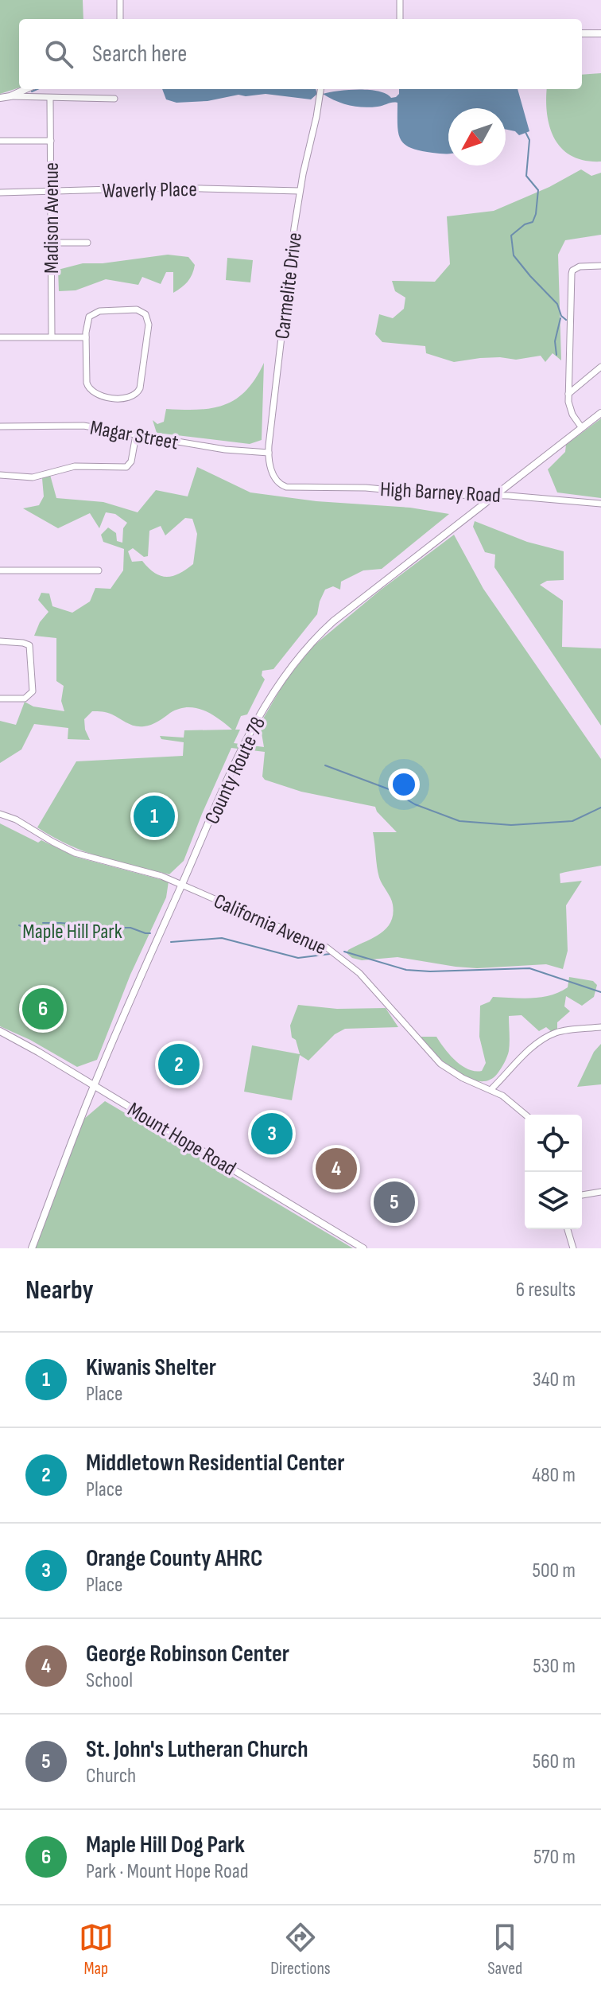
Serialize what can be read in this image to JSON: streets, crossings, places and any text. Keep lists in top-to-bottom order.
{
  "streets": {
    "street": [
      "Waverly Place",
      "Madison Avenue",
      "Carmelite Drive",
      "Magar Street",
      "High Barney Road",
      "County Route 78",
      "California Avenue",
      "Mount Hope Road"
    ]
  },
  "crossings": [
    ["Waverly Place", "Madison Avenue"],
    ["Waverly Place", "Carmelite Drive"],
    ["Carmelite Drive", "Magar Street"],
    ["Carmelite Drive", "High Barney Road"],
    ["High Barney Road", "County Route 78"],
    ["County Route 78", "California Avenue"],
    ["County Route 78", "Mount Hope Road"]
  ],
  "parks": ["Maple Hill Park"],
  "north": "bottom left",
  "page": {
    "search": "Search here",
    "pins": [
      "1",
      "6",
      "2",
      "3",
      "4",
      "5"
    ],
    "heading": ["Nearby", "6 results"],
    "list": [
      {
        "mark": "1",
        "name": "Kiwanis Shelter",
        "note": "Place",
        "value": "340 m"
      },
      {
        "mark": "2",
        "name": "Middletown Residential Center",
        "note": "Place",
        "value": "480 m"
      },
      {
        "mark": "3",
        "name": "Orange County AHRC",
        "note": "Place",
        "value": "500 m"
      },
      {
        "mark": "4",
        "name": "George Robinson Center",
        "note": "School",
        "value": "530 m"
      },
      {
        "mark": "5",
        "name": "St. John's Lutheran Church",
        "note": "Church",
        "value": "560 m"
      },
      {
        "mark": "6",
        "name": "Maple Hill Dog Park",
        "note": "Park · Mount Hope Road",
        "value": "570 m"
      }
    ],
    "nav": ["Map", "Directions", "Saved"]
  }
}
